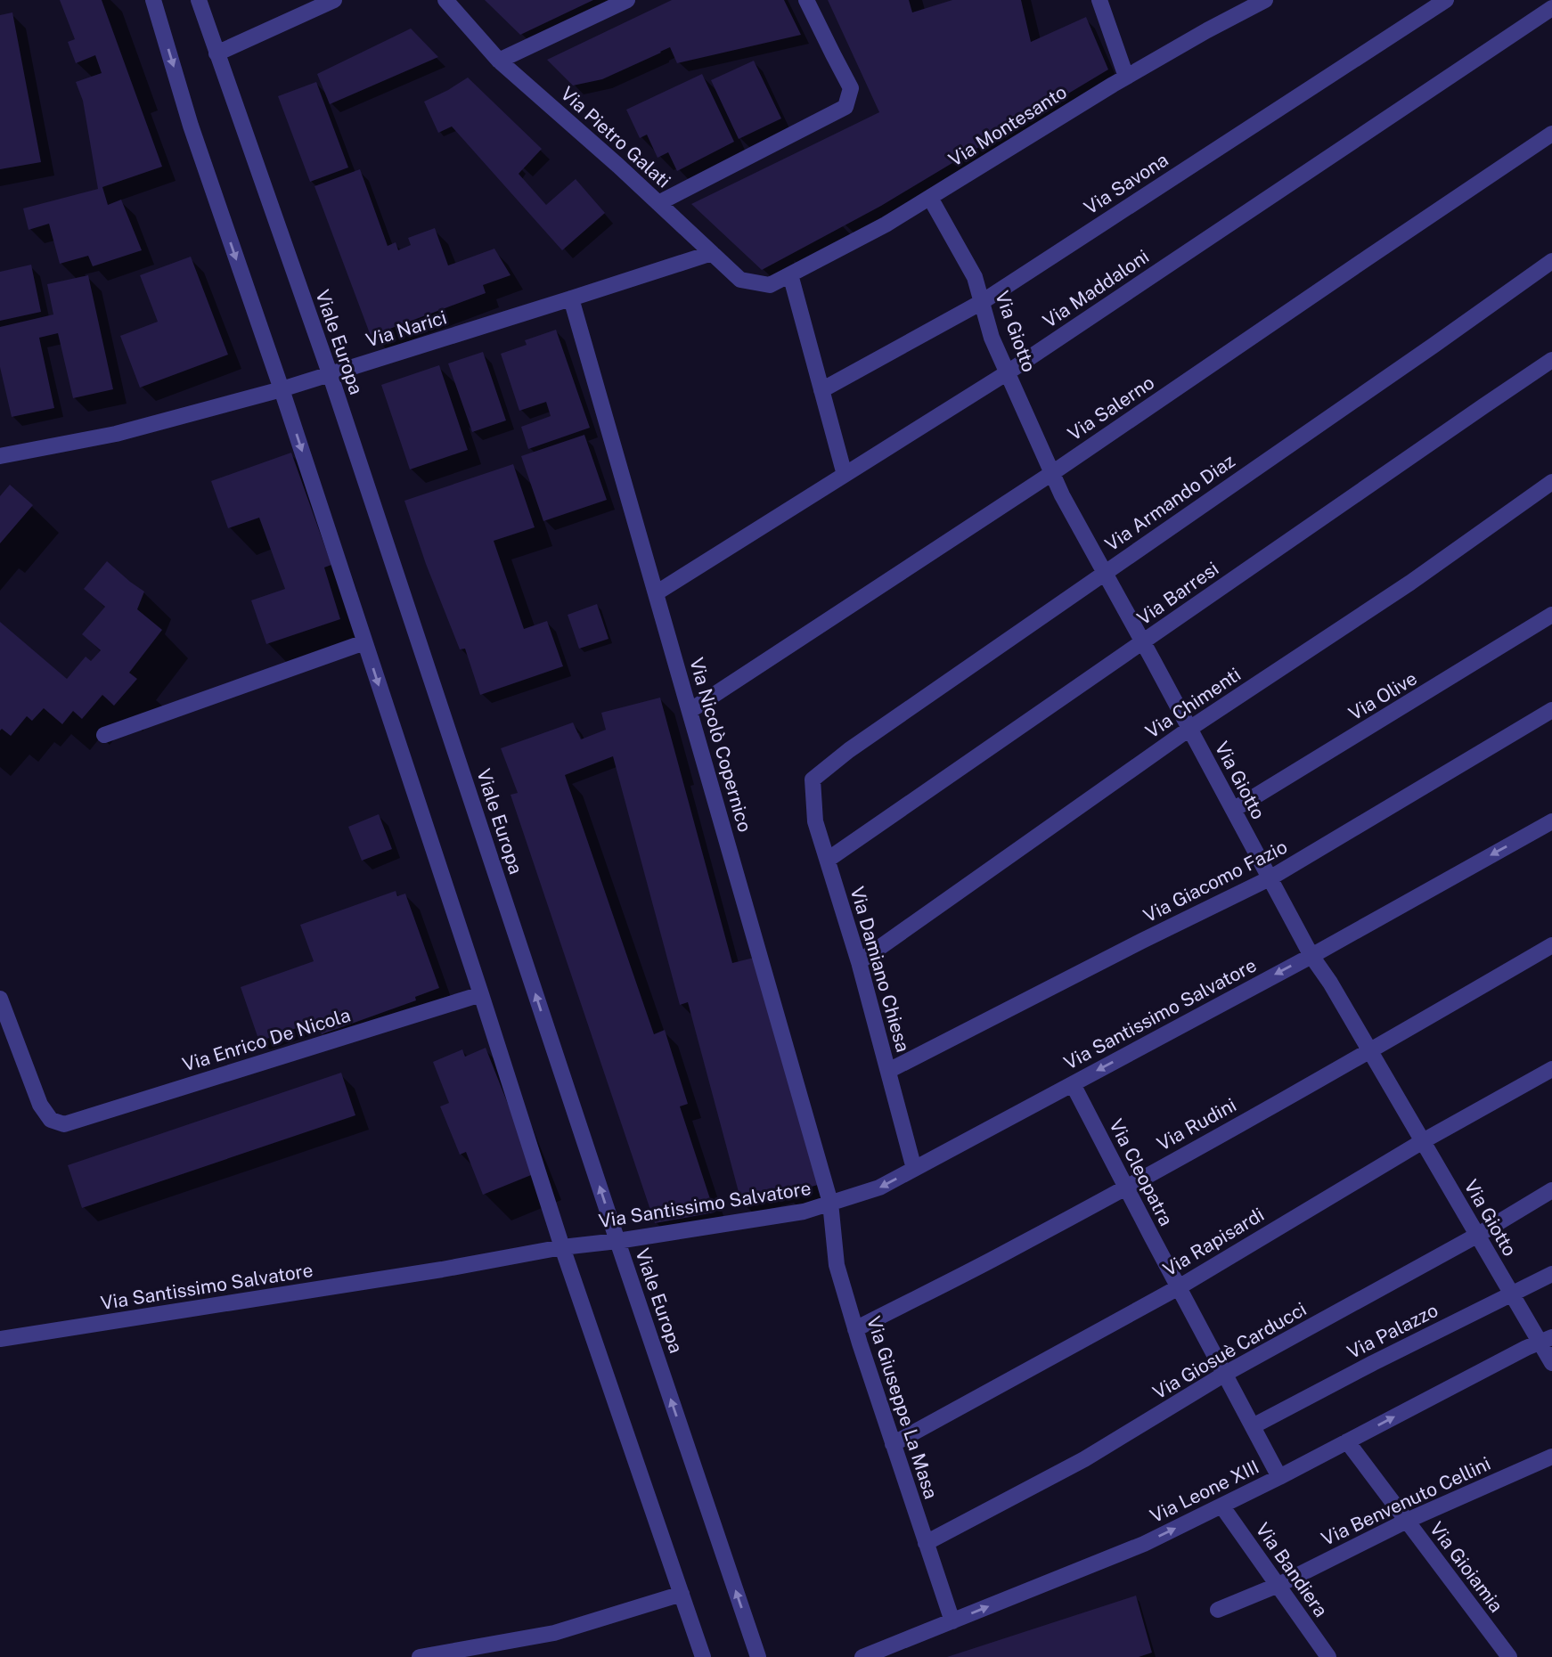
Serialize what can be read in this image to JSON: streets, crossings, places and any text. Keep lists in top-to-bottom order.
{
  "streets": {
    "street": [
      "Via Montesanto",
      "Via Pietro Galati",
      "Via Savona",
      "Via Maddaloni",
      "Via Narici",
      "Via Giotto",
      "Viale Europa",
      "Via Salerno",
      "Via Armando Diaz",
      "Via Barresi",
      "Via Olive",
      "Via Chimenti",
      "Via Nicolò Copernico",
      "Via Giacomo Fazio",
      "Via Damiano Chiesa",
      "Via Santissimo Salvatore",
      "Via Enrico De Nicola",
      "Via Rudini",
      "Via Cleopatra",
      "Via Rapisardi",
      "Via Palazzo",
      "Via Giosuè Carducci",
      "Via Giuseppe La Masa",
      "Via Leone XIII",
      "Via Benvenuto Cellini",
      "Via Gioiamia",
      "Via Bandiera"
    ]
  },
  "crossings": [
    ["Via Montesanto", "Via Pietro Galati"],
    ["Via Montesanto", "Via Giotto"],
    ["Via Pietro Galati", "Via Narici"],
    ["Via Savona", "Via Giotto"],
    ["Via Maddaloni", "Via Giotto"],
    ["Via Maddaloni", "Via Nicolò Copernico"],
    ["Via Narici", "Viale Europa"],
    ["Via Narici", "Via Nicolò Copernico"],
    ["Via Giotto", "Via Salerno"],
    ["Via Giotto", "Via Armando Diaz"],
    ["Via Giotto", "Via Barresi"],
    ["Via Giotto", "Via Olive"],
    ["Via Giotto", "Via Chimenti"],
    ["Via Giotto", "Via Giacomo Fazio"],
    ["Via Giotto", "Via Santissimo Salvatore"],
    ["Via Giotto", "Via Rudini"],
    ["Via Giotto", "Via Rapisardi"],
    ["Via Giotto", "Via Palazzo"],
    ["Via Giotto", "Via Giosuè Carducci"],
    ["Via Giotto", "Via Leone XIII"],
    ["Viale Europa", "Via Santissimo Salvatore"],
    ["Via Salerno", "Via Nicolò Copernico"],
    ["Via Armando Diaz", "Via Damiano Chiesa"],
    ["Via Barresi", "Via Damiano Chiesa"],
    ["Via Chimenti", "Via Damiano Chiesa"],
    ["Via Nicolò Copernico", "Via Santissimo Salvatore"],
    ["Via Nicolò Copernico", "Via Giuseppe La Masa"],
    ["Via Giacomo Fazio", "Via Damiano Chiesa"],
    ["Via Damiano Chiesa", "Via Santissimo Salvatore"],
    ["Via Santissimo Salvatore", "Via Cleopatra"],
    ["Via Santissimo Salvatore", "Via Giuseppe La Masa"],
    ["Via Rudini", "Via Cleopatra"],
    ["Via Rudini", "Via Giuseppe La Masa"],
    ["Via Cleopatra", "Via Rapisardi"],
    ["Via Cleopatra", "Via Palazzo"],
    ["Via Cleopatra", "Via Giosuè Carducci"],
    ["Via Cleopatra", "Via Leone XIII"],
    ["Via Rapisardi", "Via Giuseppe La Masa"],
    ["Via Giosuè Carducci", "Via Giuseppe La Masa"],
    ["Via Giuseppe La Masa", "Via Leone XIII"],
    ["Via Leone XIII", "Via Gioiamia"],
    ["Via Leone XIII", "Via Bandiera"],
    ["Via Benvenuto Cellini", "Via Gioiamia"],
    ["Via Benvenuto Cellini", "Via Bandiera"]
  ],
  "one_way": ["Via Santissimo Salvatore", "Via Leone XIII"]
}
